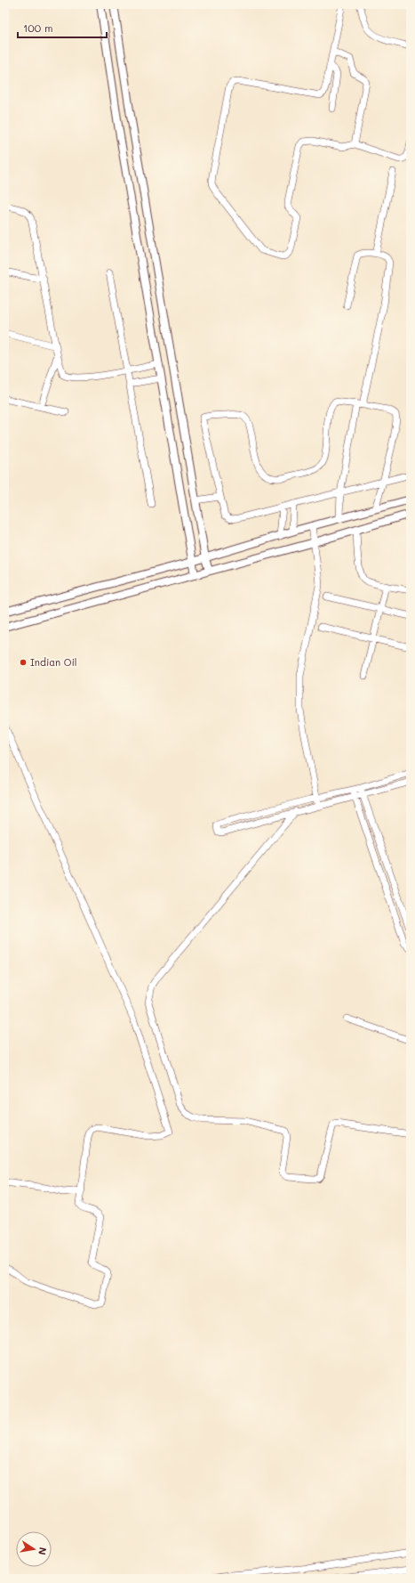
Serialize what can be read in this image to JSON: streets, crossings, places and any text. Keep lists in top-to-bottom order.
{
  "places": ["Indian Oil"],
  "scale_bar": "100 m",
  "north": "right"
}
